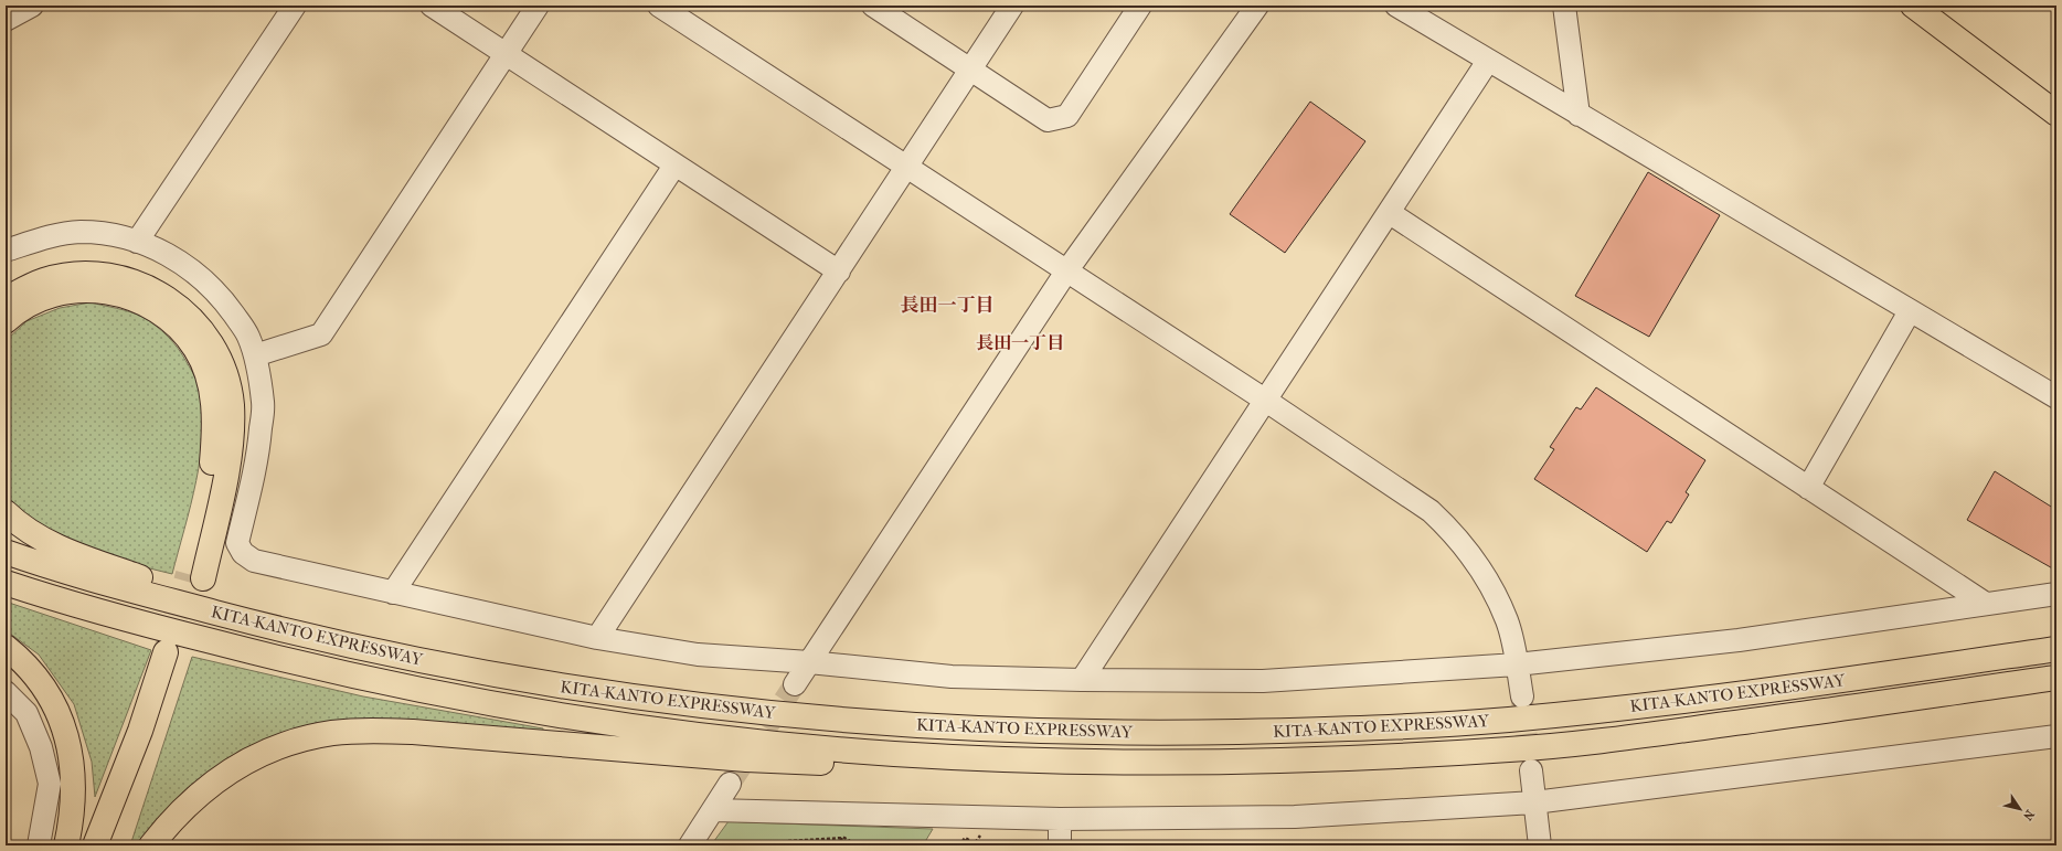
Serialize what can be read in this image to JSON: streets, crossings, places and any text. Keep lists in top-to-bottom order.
{
  "streets": {
    "highway": ["KITA-KANTO EXPRESSWAY"]
  },
  "districts": ["長田一丁目", "長田一丁目"],
  "north": "bottom right"
}
